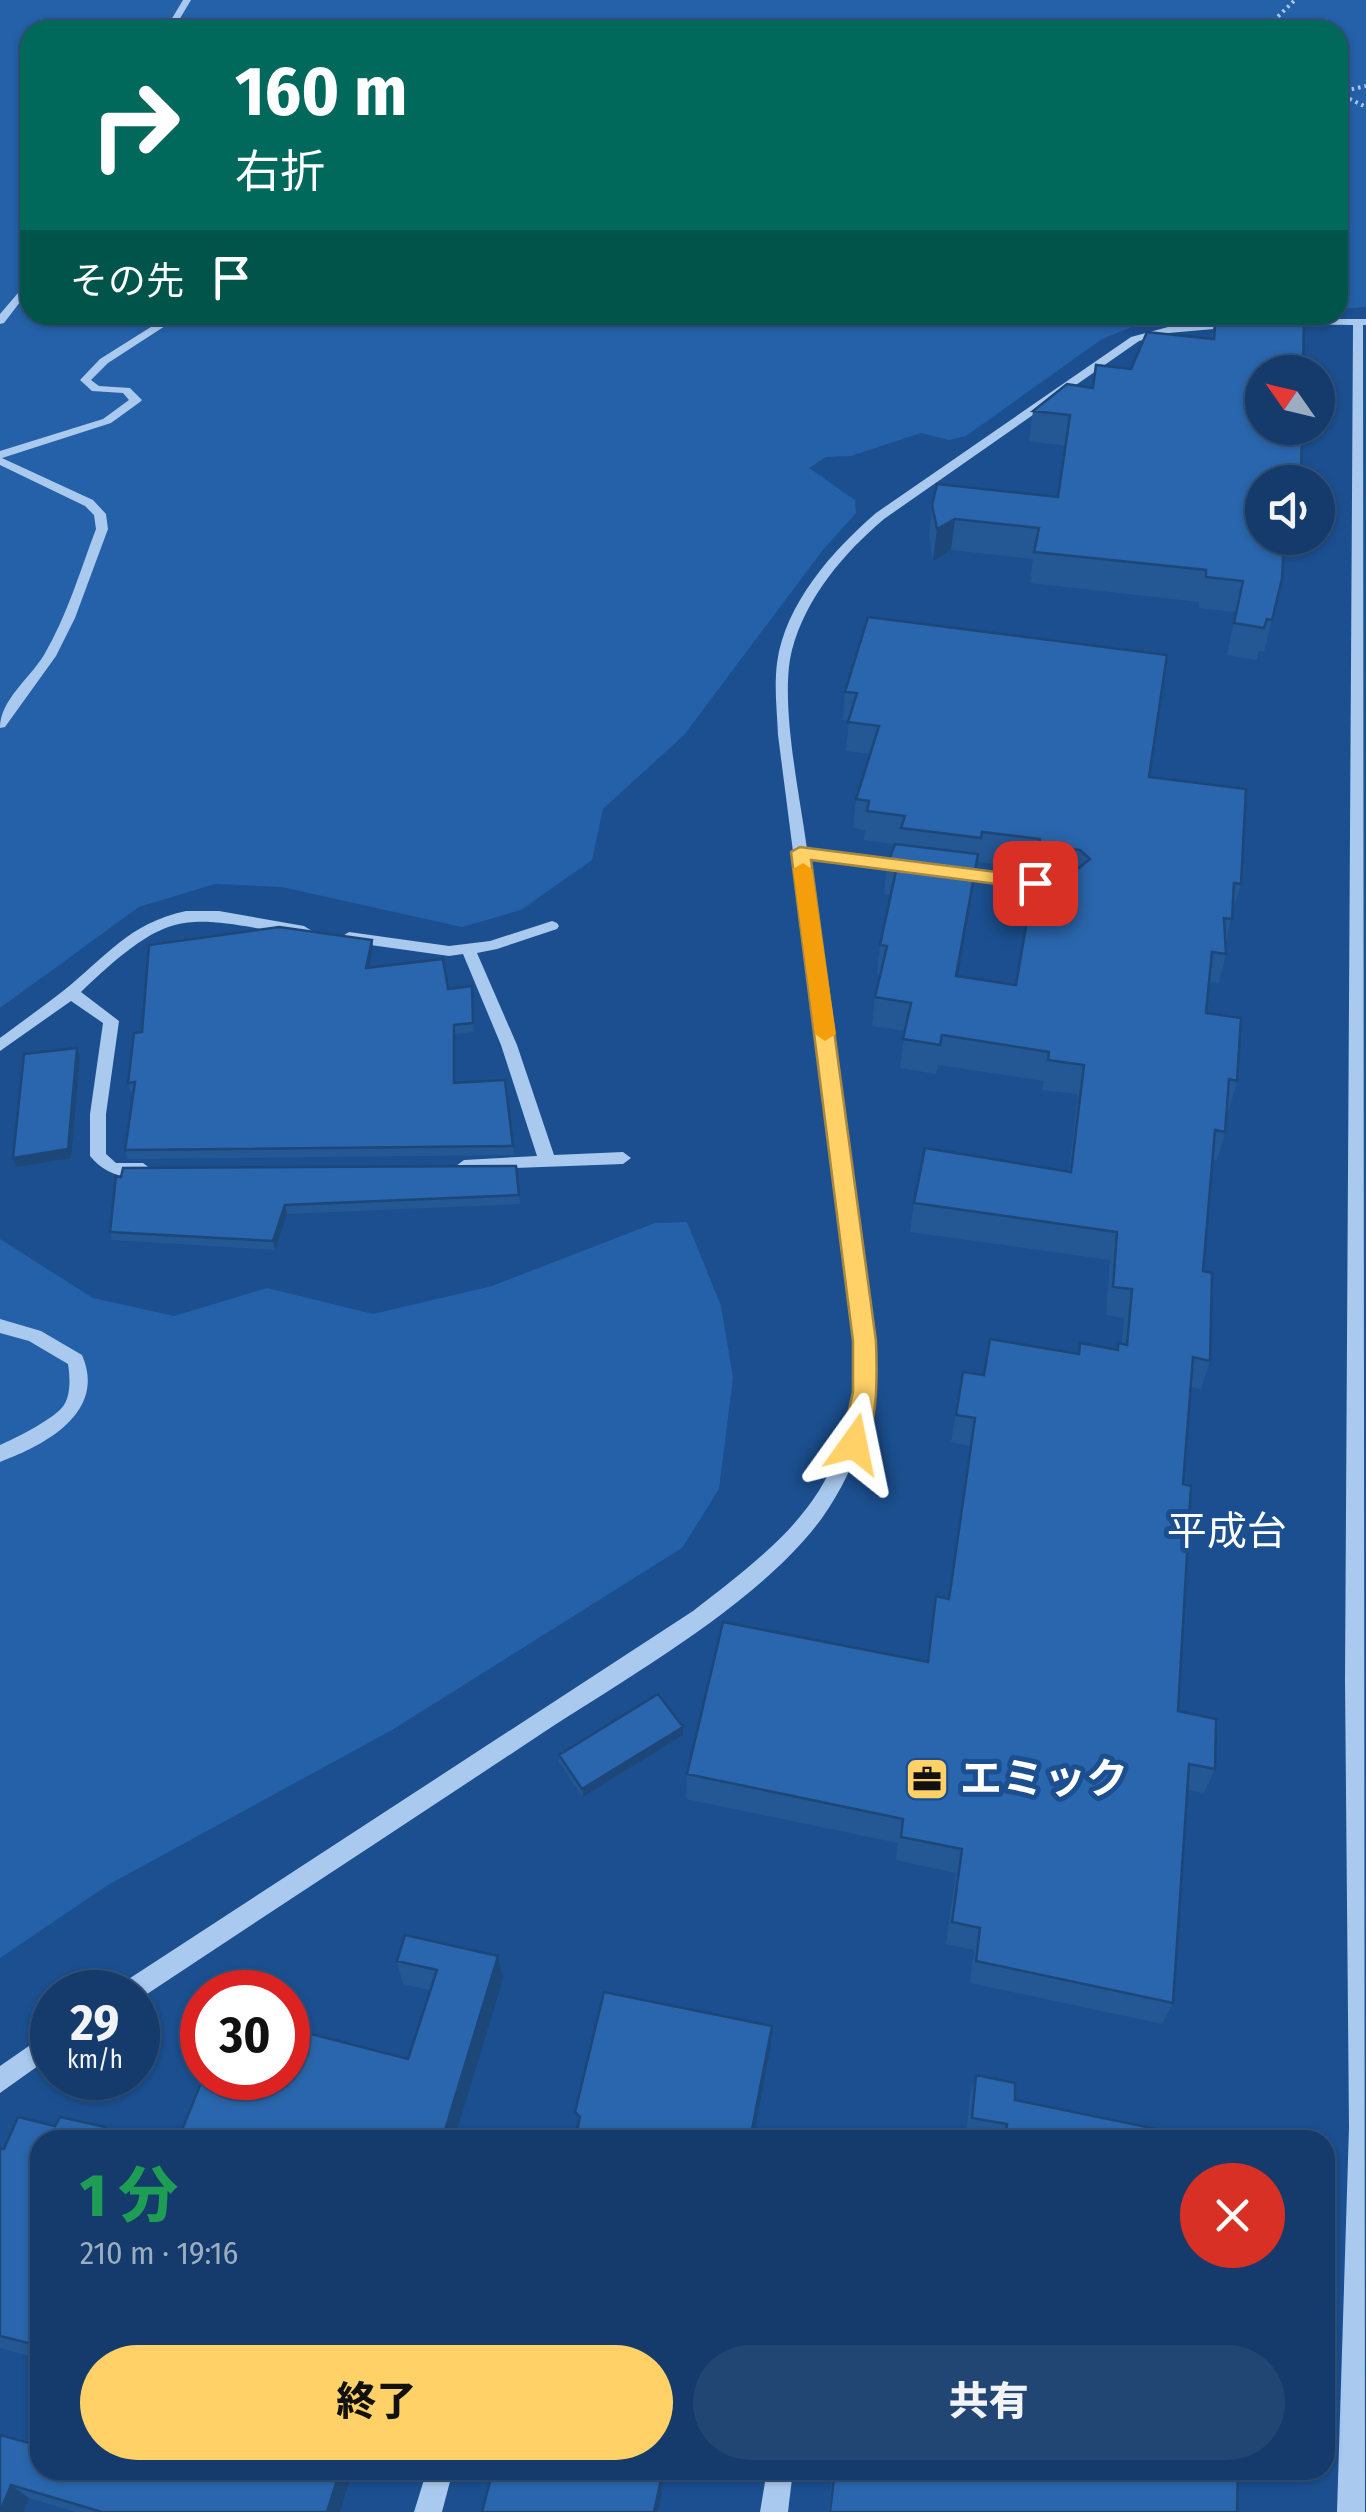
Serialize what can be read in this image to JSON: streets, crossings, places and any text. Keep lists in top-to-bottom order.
{
  "districts": ["平成台"],
  "places": {
    "office": ["エミック"]
  },
  "north": "top left",
  "page": {
    "turn": ["160 m", "右折"],
    "then": "その先",
    "speed": "29 km/h",
    "limit": "30",
    "heading": ["1 分", "210 m · 19:16"],
    "buttons": ["終了", "共有"]
  }
}
